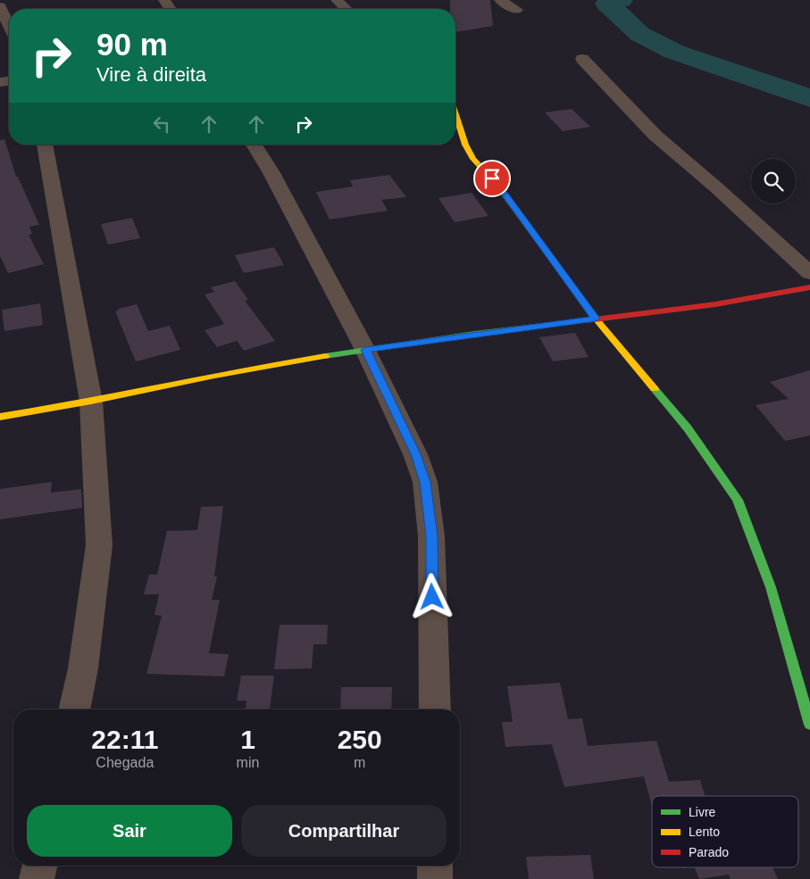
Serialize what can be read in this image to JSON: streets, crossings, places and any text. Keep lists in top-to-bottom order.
{
  "legend": ["Livre", "Lento", "Parado"],
  "page": {
    "turn": ["90 m", "Vire à direita"],
    "eta": [
      "22:11",
      "Chegada",
      "1",
      "min",
      "250",
      "m"
    ],
    "buttons": ["Sair", "Compartilhar"]
  }
}
